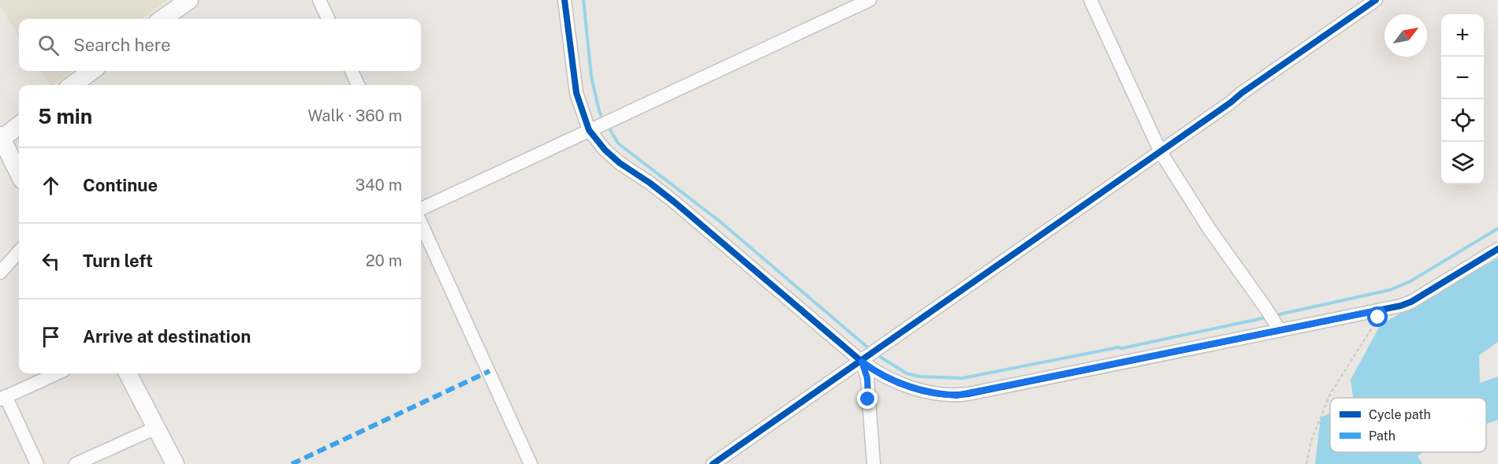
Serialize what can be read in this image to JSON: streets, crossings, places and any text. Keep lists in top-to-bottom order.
{
  "legend": ["Cycle path", "Path"],
  "north": "top right",
  "page": {
    "map_buttons": ["+", "−"],
    "search": "Search here",
    "heading": ["5 min", "Walk · 360 m"],
    "list": [
      ["Continue", "340 m"],
      ["Turn left", "20 m"],
      "Arrive at destination"
    ]
  }
}
